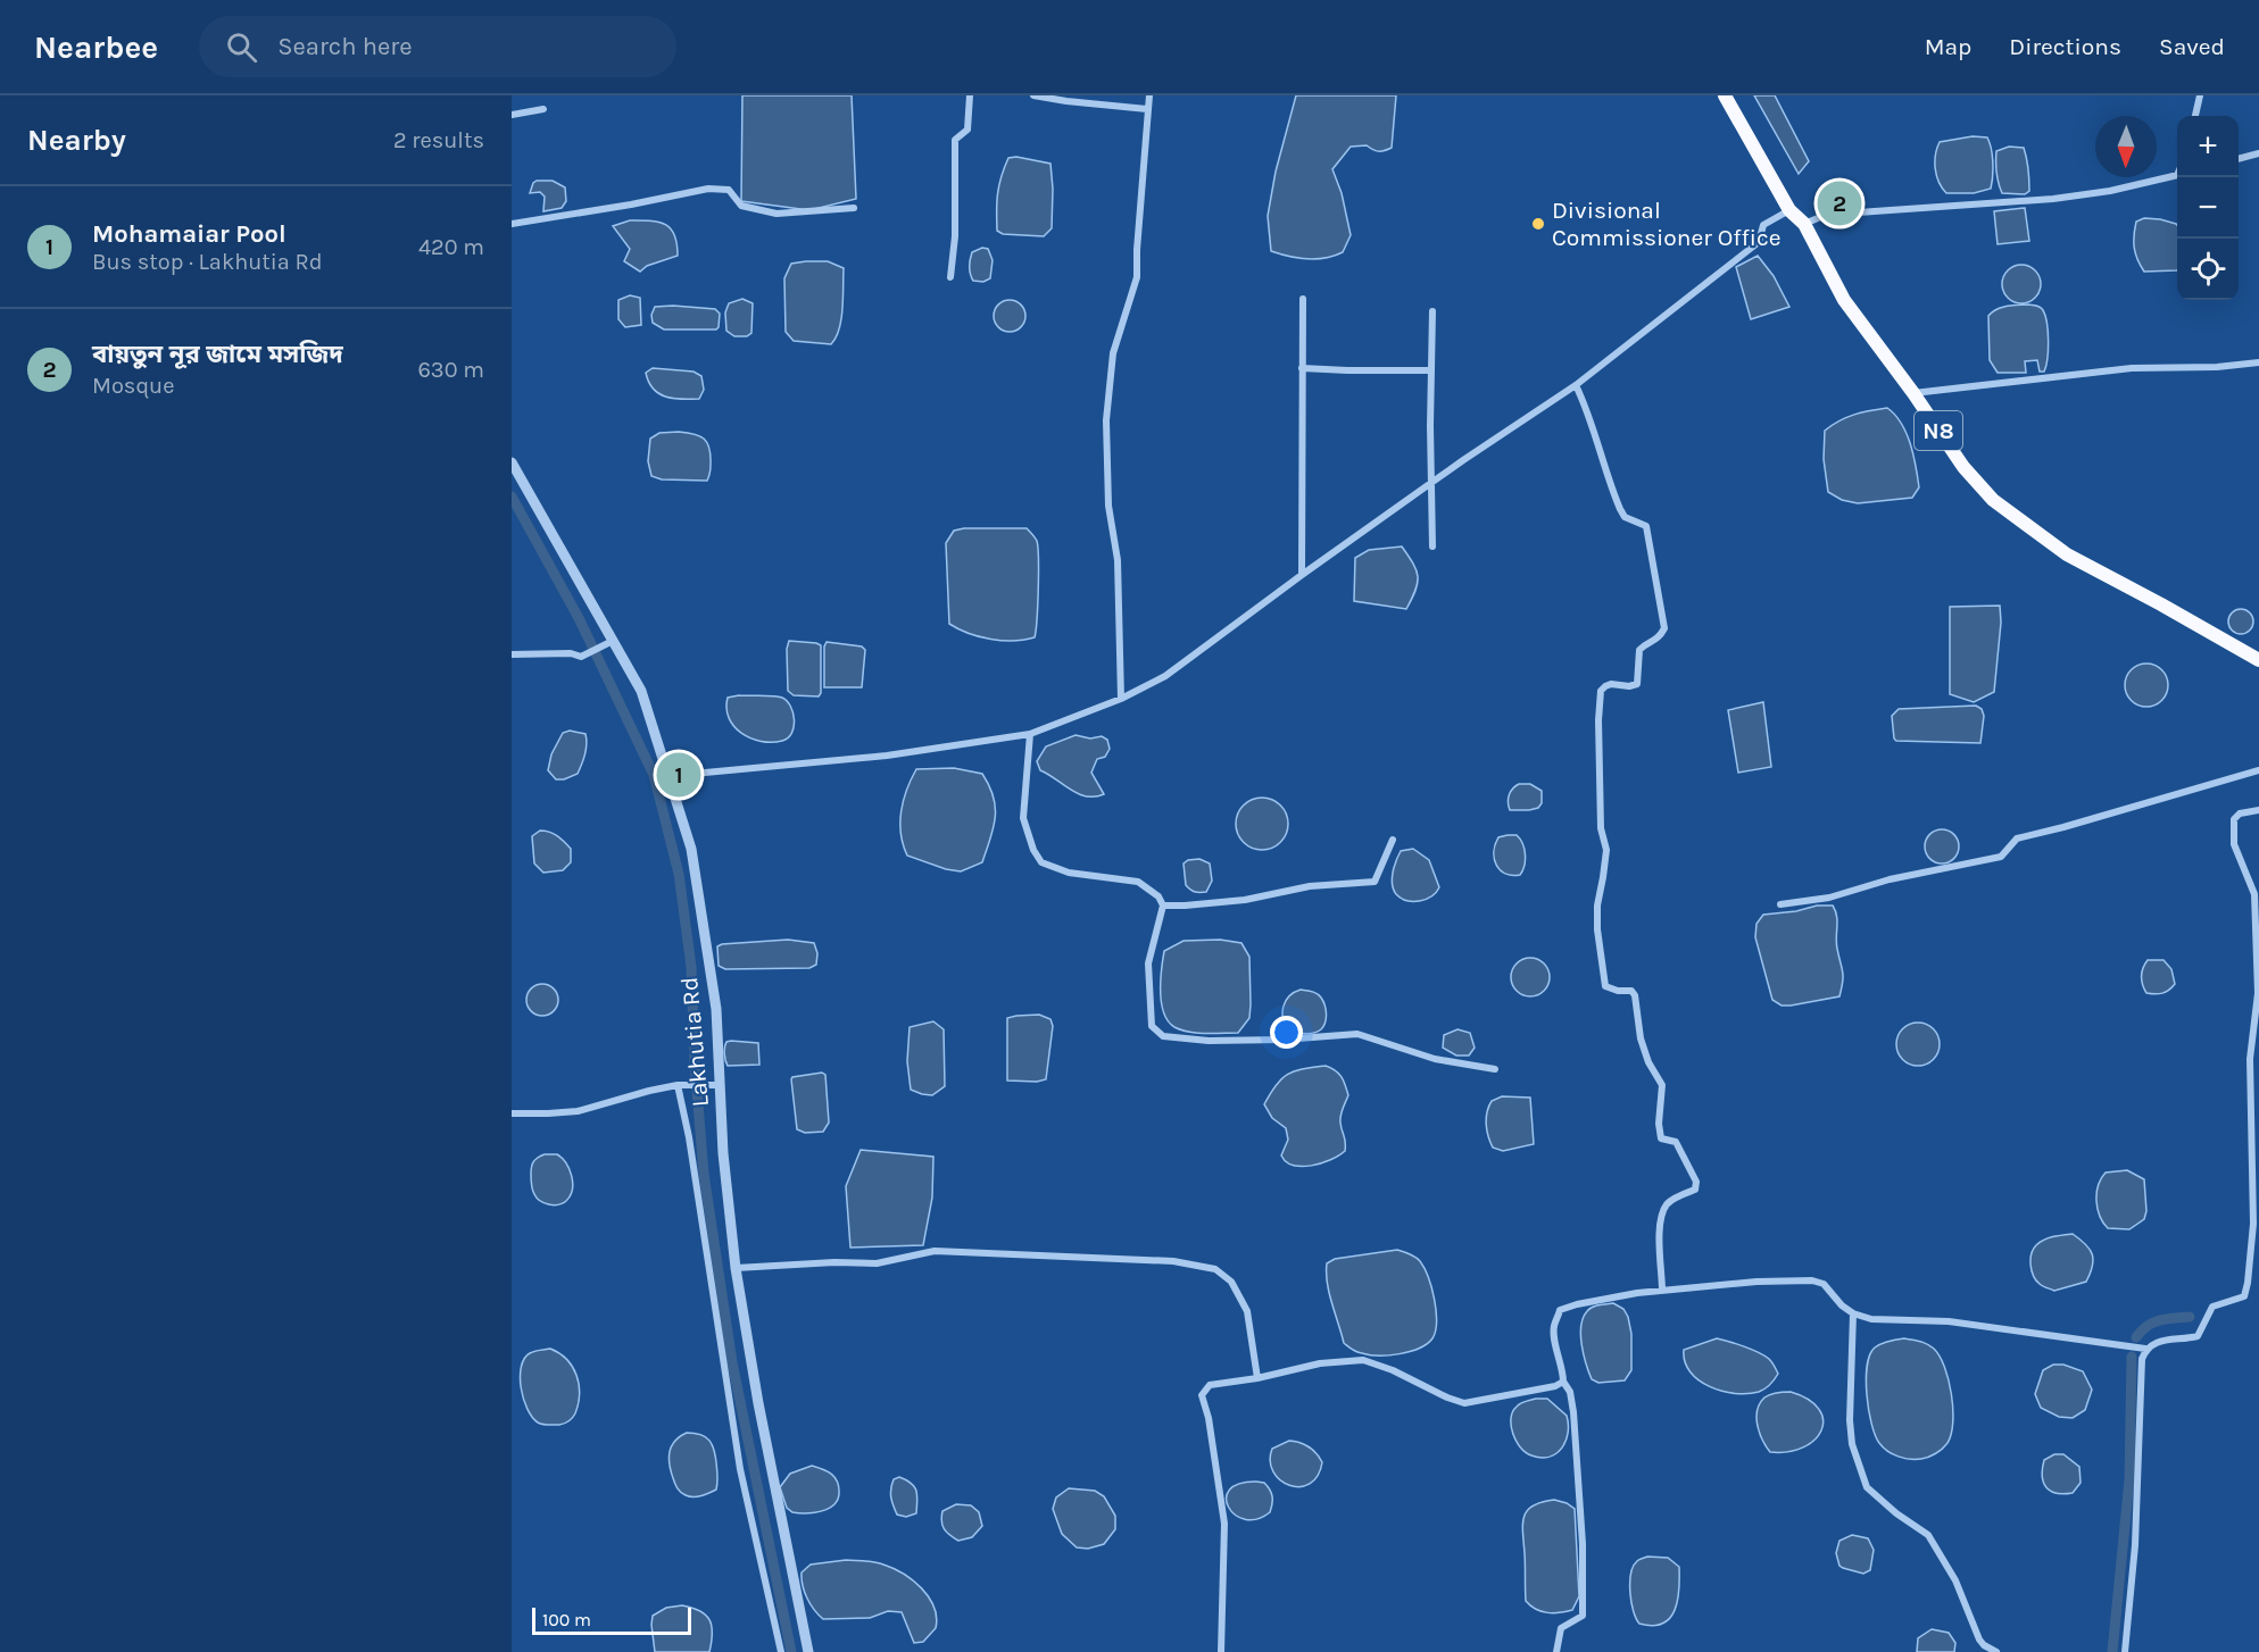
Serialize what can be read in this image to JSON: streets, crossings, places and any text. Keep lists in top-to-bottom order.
{
  "streets": {
    "highway": ["N8"],
    "street": ["Lakhutia Rd"]
  },
  "places": ["Divisional Commissioner Office"],
  "scale_bar": "100 m",
  "north": "bottom",
  "page": {
    "header": "Nearbee",
    "search": "Search here",
    "nav": ["Map", "Directions", "Saved"],
    "heading": ["Nearby", "2 results"],
    "map_buttons": ["+", "−"],
    "pins": ["2", "1"],
    "list": [
      {
        "mark": "1",
        "name": "Mohamaiar Pool",
        "note": "Bus stop · Lakhutia Rd",
        "value": "420 m"
      },
      {
        "mark": "2",
        "name": "বায়তুন নূর জামে মসজিদ",
        "note": "Mosque",
        "value": "630 m"
      }
    ],
    "scale": "100 m"
  }
}
